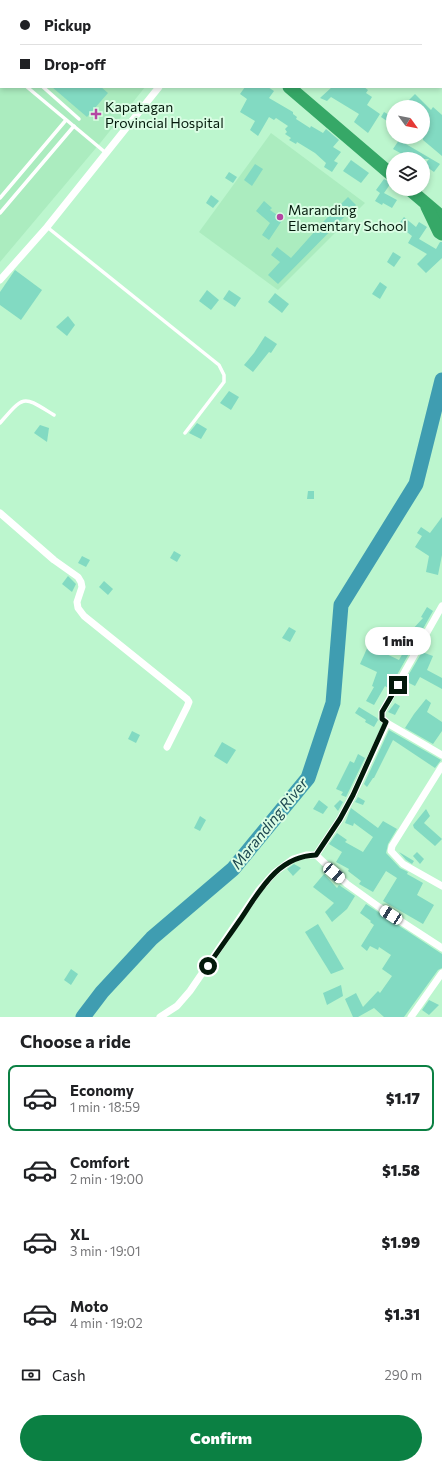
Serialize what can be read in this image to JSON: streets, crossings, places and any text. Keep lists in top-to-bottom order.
{
  "water": ["Maranding River"],
  "places": {
    "health": ["Kapatagan Provincial Hospital"],
    "other": ["Maranding Elementary School"]
  },
  "north": "bottom right",
  "page": {
    "banner": ["Pickup", "Drop-off"],
    "bubble": "1 min",
    "heading": "Choose a ride",
    "list": [
      {
        "name": "Economy",
        "note": "1 min · 18:59",
        "value": "$1.17"
      },
      {
        "name": "Comfort",
        "note": "2 min · 19:00",
        "value": "$1.58"
      },
      {
        "name": "XL",
        "note": "3 min · 19:01",
        "value": "$1.99"
      },
      {
        "name": "Moto",
        "note": "4 min · 19:02",
        "value": "$1.31"
      }
    ],
    "pay": ["Cash", "290 m"],
    "buttons": "Confirm"
  }
}
